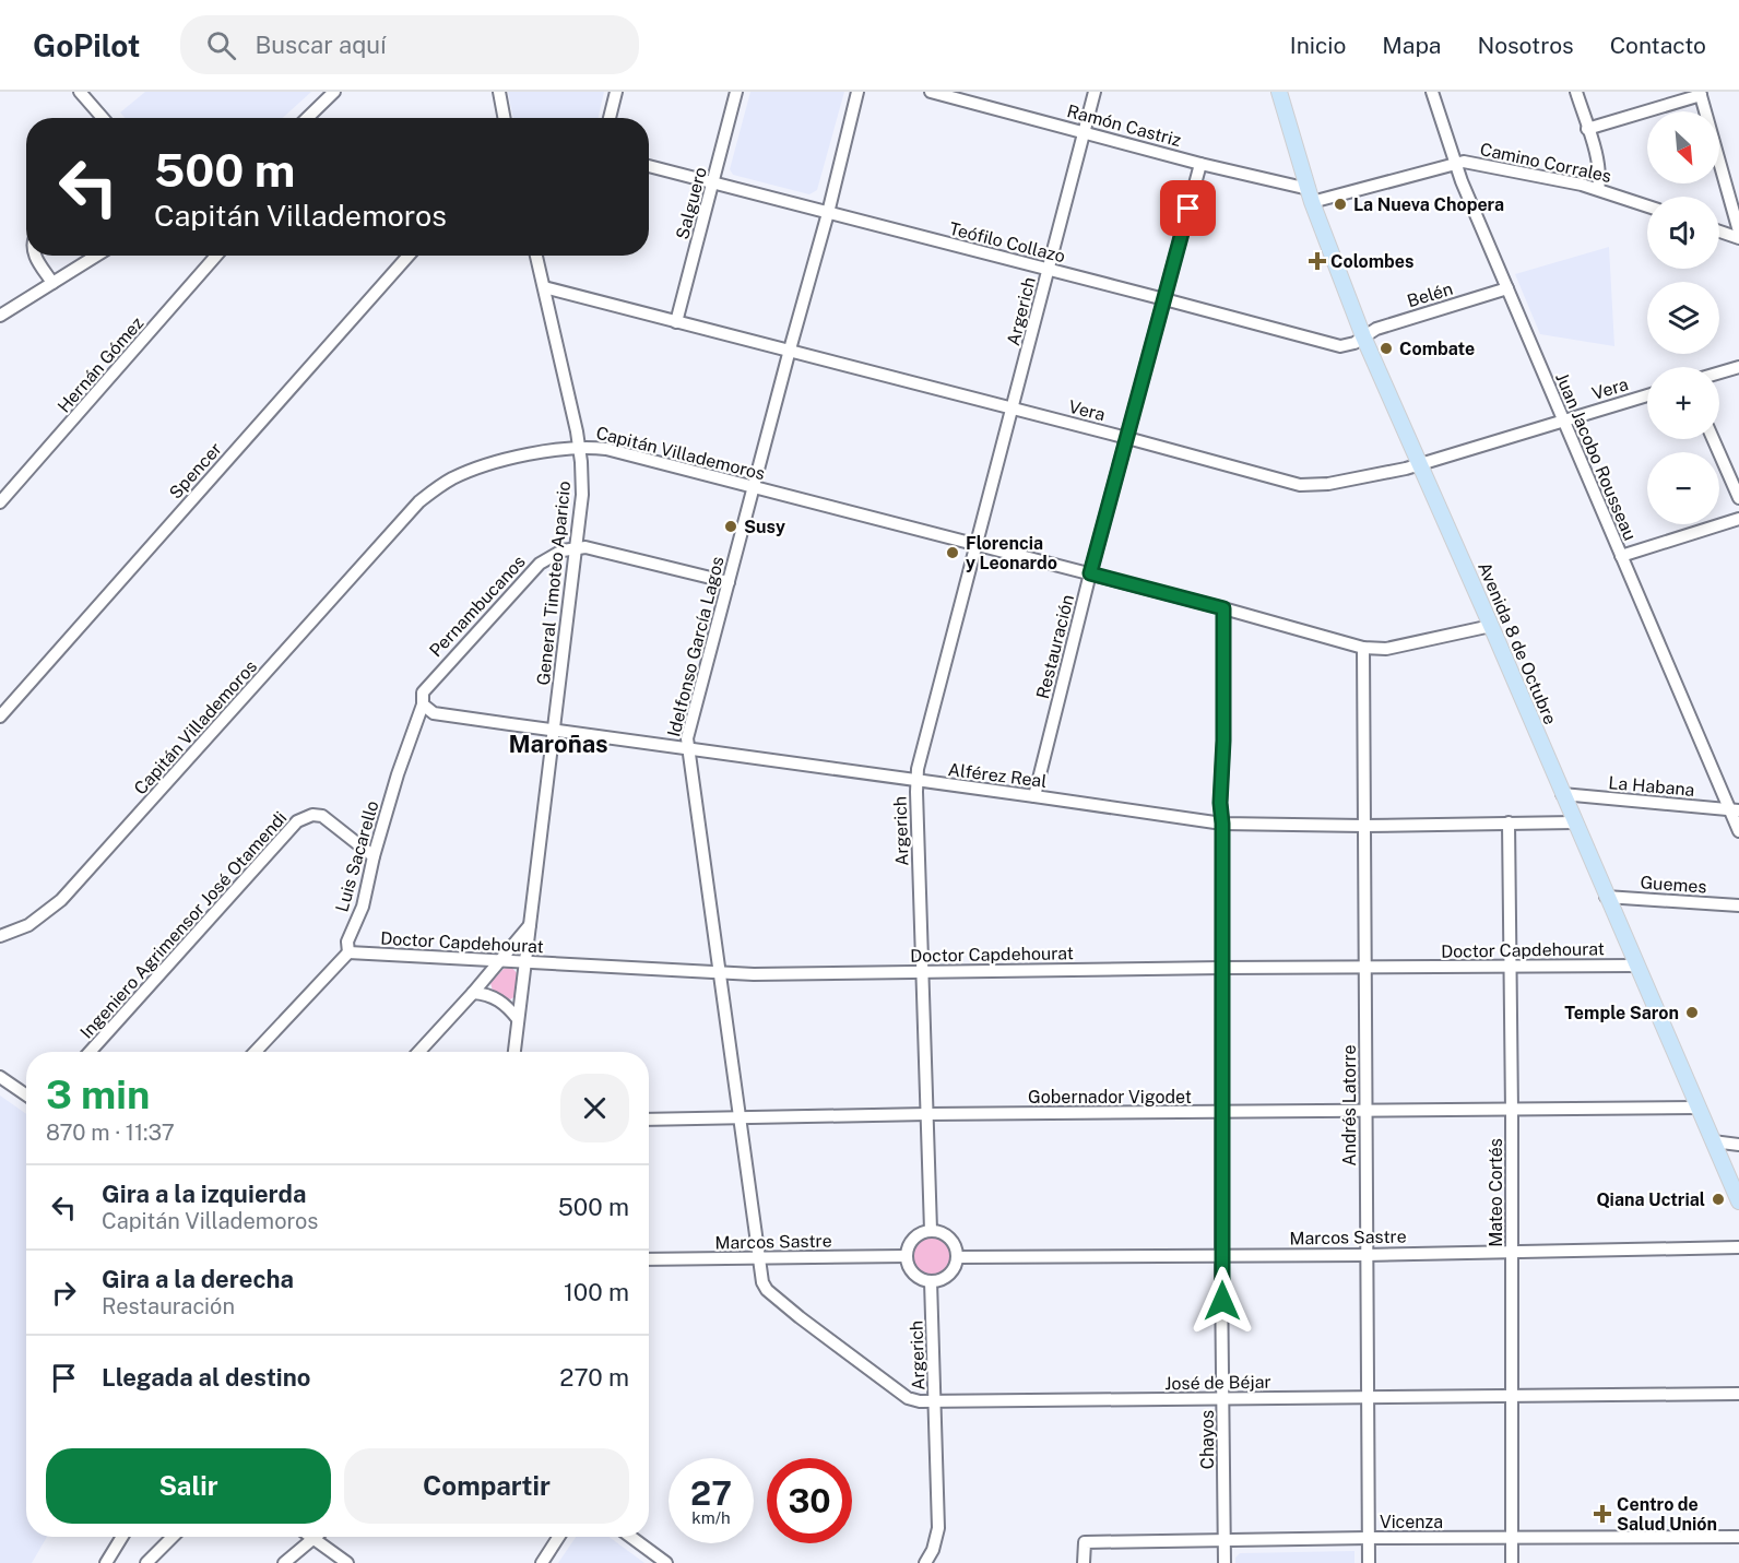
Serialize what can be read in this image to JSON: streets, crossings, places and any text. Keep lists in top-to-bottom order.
{
  "streets": {
    "main road": ["Avenida 8 de Octubre"],
    "street": [
      "Ramón Castriz",
      "Camino Corrales",
      "Salguero",
      "Teófilo Collazo",
      "Belén",
      "Argerich",
      "Hernán Gómez",
      "Vera",
      "Capitán Villademoros",
      "Juan Jacobo Rousseau",
      "Spencer",
      "General Timoteo Aparicio",
      "Pernambucanos",
      "Idelfonso García Lagos",
      "Restauración",
      "Alférez Real",
      "La Habana",
      "Luis Sacarello",
      "Guemes",
      "Ingeniero Agrimensor José Otamendi",
      "Doctor Capdehourat",
      "Gobernador Vigodet",
      "Andrés Latorre",
      "Mateo Cortés",
      "Marcos Sastre",
      "José de Béjar",
      "Chayos",
      "Vicenza"
    ]
  },
  "crossings": [
    ["Ramón Castriz", "Camino Corrales"],
    ["Ramón Castriz", "Argerich"],
    ["Ramón Castriz", "Avenida 8 de Octubre"],
    ["Ramón Castriz", "Restauración"],
    ["Camino Corrales", "Juan Jacobo Rousseau"],
    ["Camino Corrales", "Avenida 8 de Octubre"],
    ["Salguero", "Teófilo Collazo"],
    ["Salguero", "Vera"],
    ["Teófilo Collazo", "Belén"],
    ["Teófilo Collazo", "Argerich"],
    ["Teófilo Collazo", "Avenida 8 de Octubre"],
    ["Teófilo Collazo", "Idelfonso García Lagos"],
    ["Teófilo Collazo", "Restauración"],
    ["Belén", "Juan Jacobo Rousseau"],
    ["Belén", "Avenida 8 de Octubre"],
    ["Argerich", "Vera"],
    ["Argerich", "Capitán Villademoros"],
    ["Argerich", "Alférez Real"],
    ["Argerich", "Doctor Capdehourat"],
    ["Argerich", "Gobernador Vigodet"],
    ["Argerich", "Marcos Sastre"],
    ["Argerich", "José de Béjar"],
    ["Vera", "Juan Jacobo Rousseau"],
    ["Vera", "General Timoteo Aparicio"],
    ["Vera", "Avenida 8 de Octubre"],
    ["Vera", "Idelfonso García Lagos"],
    ["Vera", "Restauración"],
    ["Capitán Villademoros", "General Timoteo Aparicio"],
    ["Capitán Villademoros", "Avenida 8 de Octubre"],
    ["Capitán Villademoros", "Idelfonso García Lagos"],
    ["Capitán Villademoros", "Restauración"],
    ["Capitán Villademoros", "Andrés Latorre"],
    ["Capitán Villademoros", "Chayos"],
    ["Juan Jacobo Rousseau", "La Habana"],
    ["General Timoteo Aparicio", "Pernambucanos"],
    ["General Timoteo Aparicio", "Alférez Real"],
    ["General Timoteo Aparicio", "Doctor Capdehourat"],
    ["Pernambucanos", "Alférez Real"],
    ["Pernambucanos", "Luis Sacarello"],
    ["Avenida 8 de Octubre", "Alférez Real"],
    ["Avenida 8 de Octubre", "La Habana"],
    ["Avenida 8 de Octubre", "Guemes"],
    ["Avenida 8 de Octubre", "Doctor Capdehourat"],
    ["Avenida 8 de Octubre", "Gobernador Vigodet"],
    ["Idelfonso García Lagos", "Alférez Real"],
    ["Idelfonso García Lagos", "Doctor Capdehourat"],
    ["Idelfonso García Lagos", "Gobernador Vigodet"],
    ["Idelfonso García Lagos", "Marcos Sastre"],
    ["Idelfonso García Lagos", "José de Béjar"],
    ["Restauración", "Alférez Real"],
    ["Alférez Real", "Luis Sacarello"],
    ["Alférez Real", "Andrés Latorre"],
    ["Alférez Real", "Mateo Cortés"],
    ["Alférez Real", "Chayos"],
    ["Luis Sacarello", "Ingeniero Agrimensor José Otamendi"],
    ["Luis Sacarello", "Doctor Capdehourat"],
    ["Doctor Capdehourat", "Andrés Latorre"],
    ["Doctor Capdehourat", "Mateo Cortés"],
    ["Doctor Capdehourat", "Chayos"],
    ["Gobernador Vigodet", "Andrés Latorre"],
    ["Gobernador Vigodet", "Mateo Cortés"],
    ["Gobernador Vigodet", "Chayos"],
    ["Andrés Latorre", "Marcos Sastre"],
    ["Andrés Latorre", "José de Béjar"],
    ["Andrés Latorre", "Vicenza"],
    ["Mateo Cortés", "Marcos Sastre"],
    ["Mateo Cortés", "José de Béjar"],
    ["Mateo Cortés", "Vicenza"],
    ["Marcos Sastre", "José de Béjar"],
    ["Marcos Sastre", "Chayos"],
    ["José de Béjar", "Chayos"],
    ["Chayos", "Vicenza"]
  ],
  "districts": ["Maroñas"],
  "places": {
    "other": [
      "La Nueva Chopera",
      "Combate",
      "Susy",
      "Florencia y Leonardo",
      "Temple Saron",
      "Qiana Uctrial"
    ],
    "health": ["Colombes", "Centro de Salud Unión"]
  },
  "north": "bottom right",
  "page": {
    "header": "GoPilot",
    "search": "Buscar aquí",
    "nav": [
      "Inicio",
      "Mapa",
      "Nosotros",
      "Contacto"
    ],
    "map_buttons": ["+", "−"],
    "turn": ["500 m", "Capitán Villademoros"],
    "heading": ["3 min", "870 m · 11:37"],
    "list": [
      {
        "name": "Gira a la izquierda",
        "note": "Capitán Villademoros",
        "value": "500 m"
      },
      {
        "name": "Gira a la derecha",
        "note": "Restauración",
        "value": "100 m"
      },
      {
        "name": "Llegada al destino",
        "value": "270 m"
      }
    ],
    "buttons": ["Salir", "Compartir"],
    "speed": "27 km/h",
    "limit": "30"
  }
}
